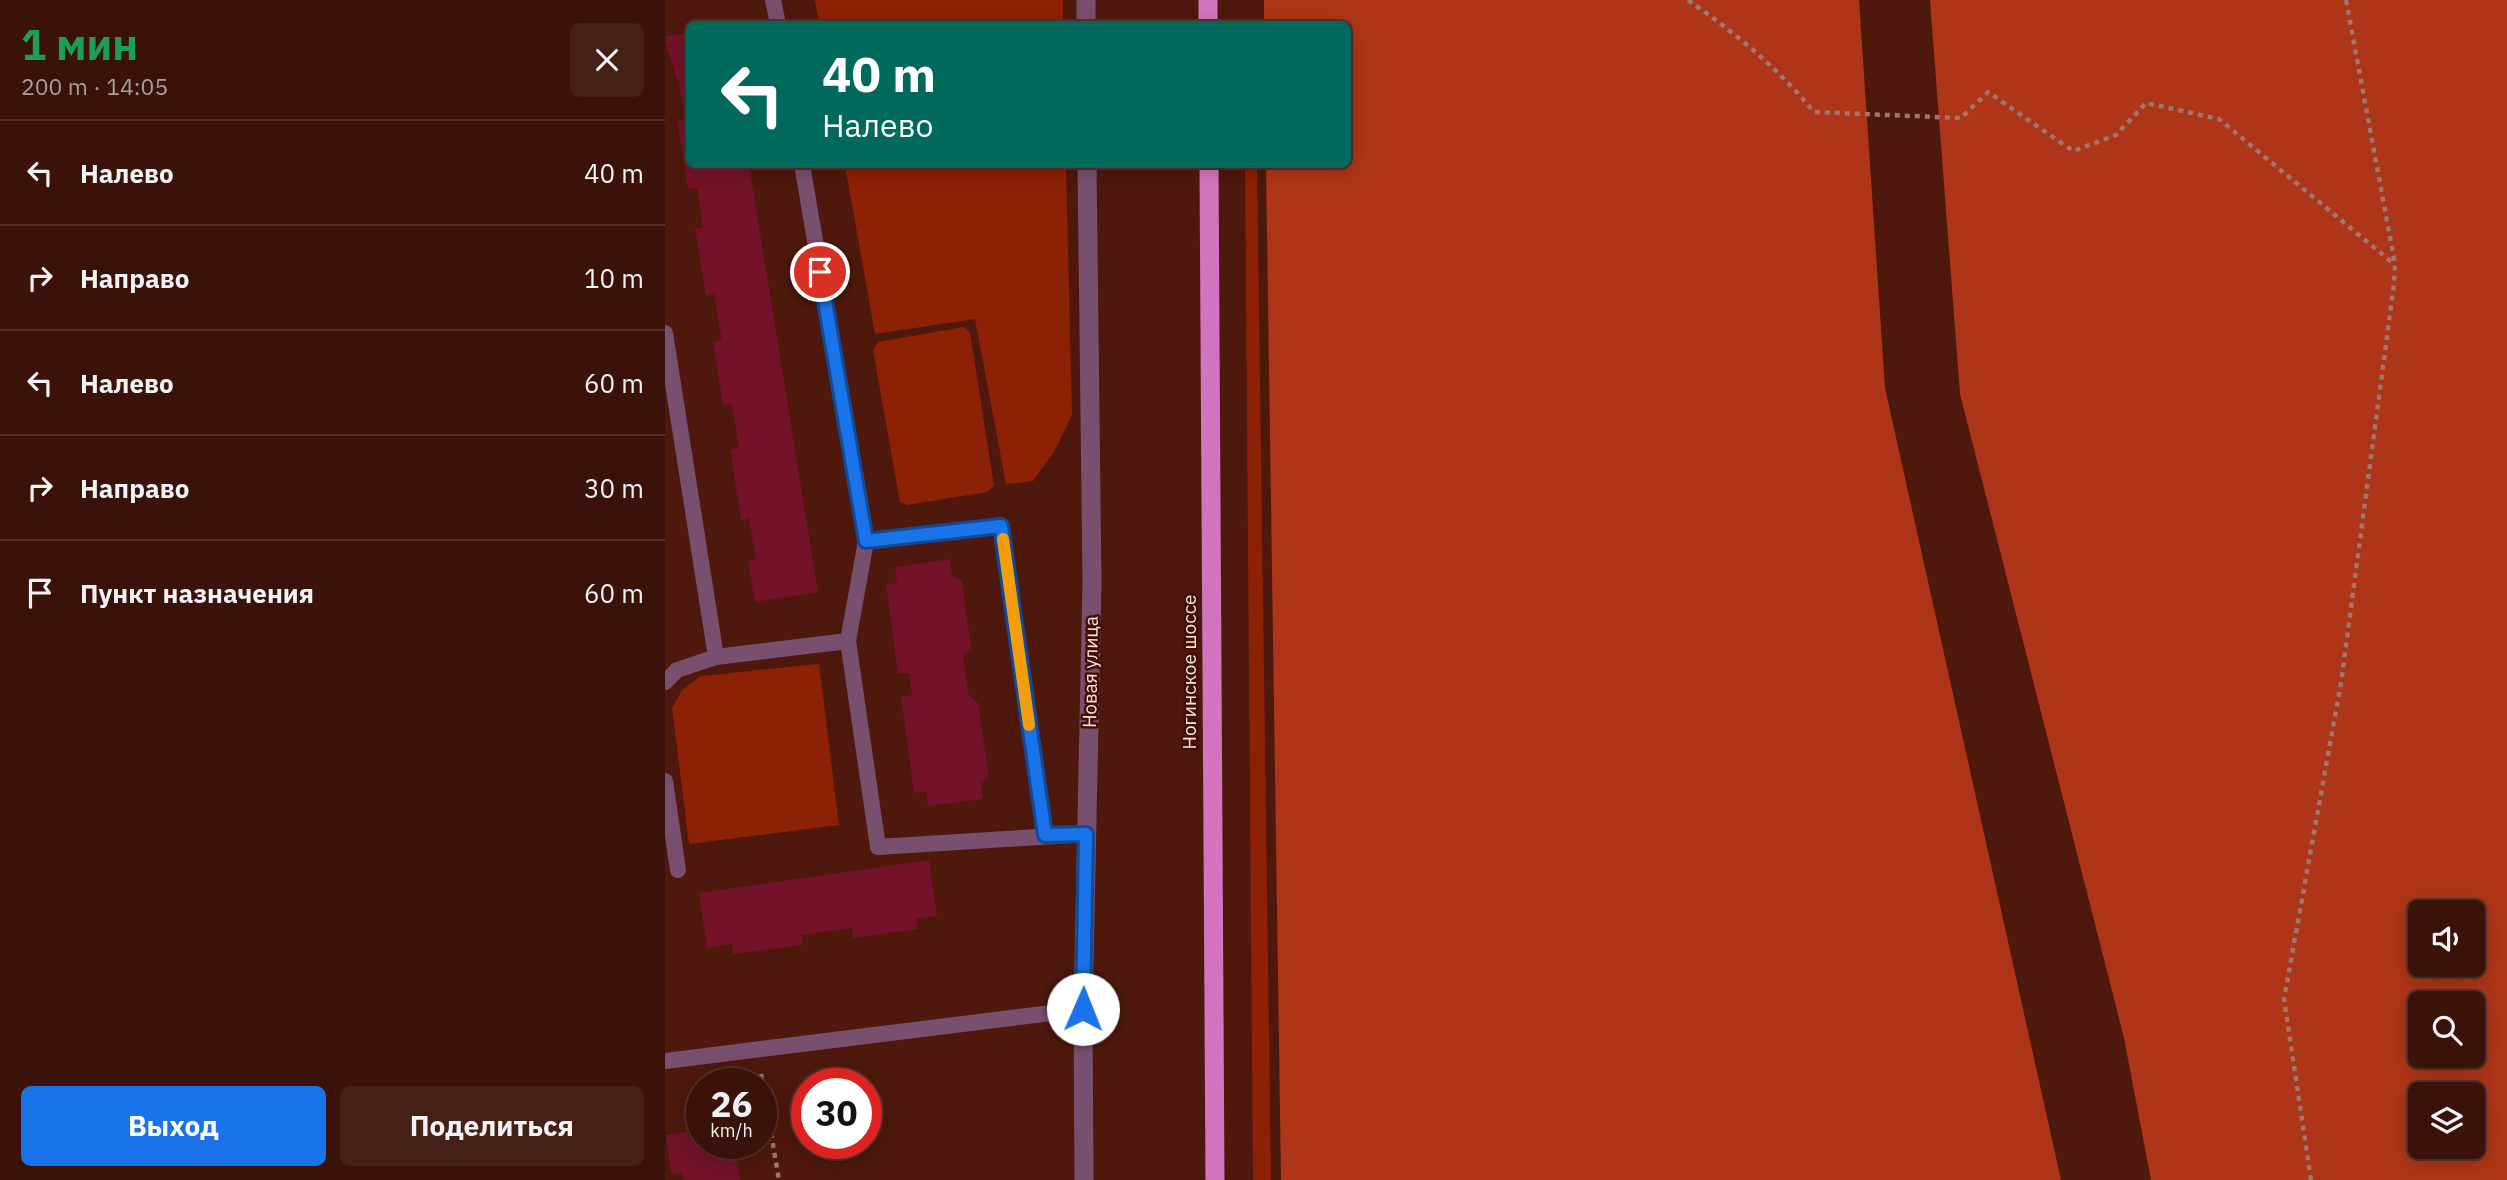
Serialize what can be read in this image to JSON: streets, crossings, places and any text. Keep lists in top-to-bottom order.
{
  "streets": {
    "highway": ["Ногинское шоссе"],
    "street": ["Новая улица"]
  },
  "page": {
    "heading": ["1 мин", "200 m · 14:05"],
    "turn": ["40 m", "Налево"],
    "list": [
      {
        "name": "Налево",
        "value": "40 m"
      },
      {
        "name": "Направо",
        "value": "10 m"
      },
      {
        "name": "Налево",
        "value": "60 m"
      },
      {
        "name": "Направо",
        "value": "30 m"
      },
      {
        "name": "Пункт назначения",
        "value": "60 m"
      }
    ],
    "speed": "26 km/h",
    "limit": "30",
    "buttons": ["Выход", "Поделиться"]
  }
}
